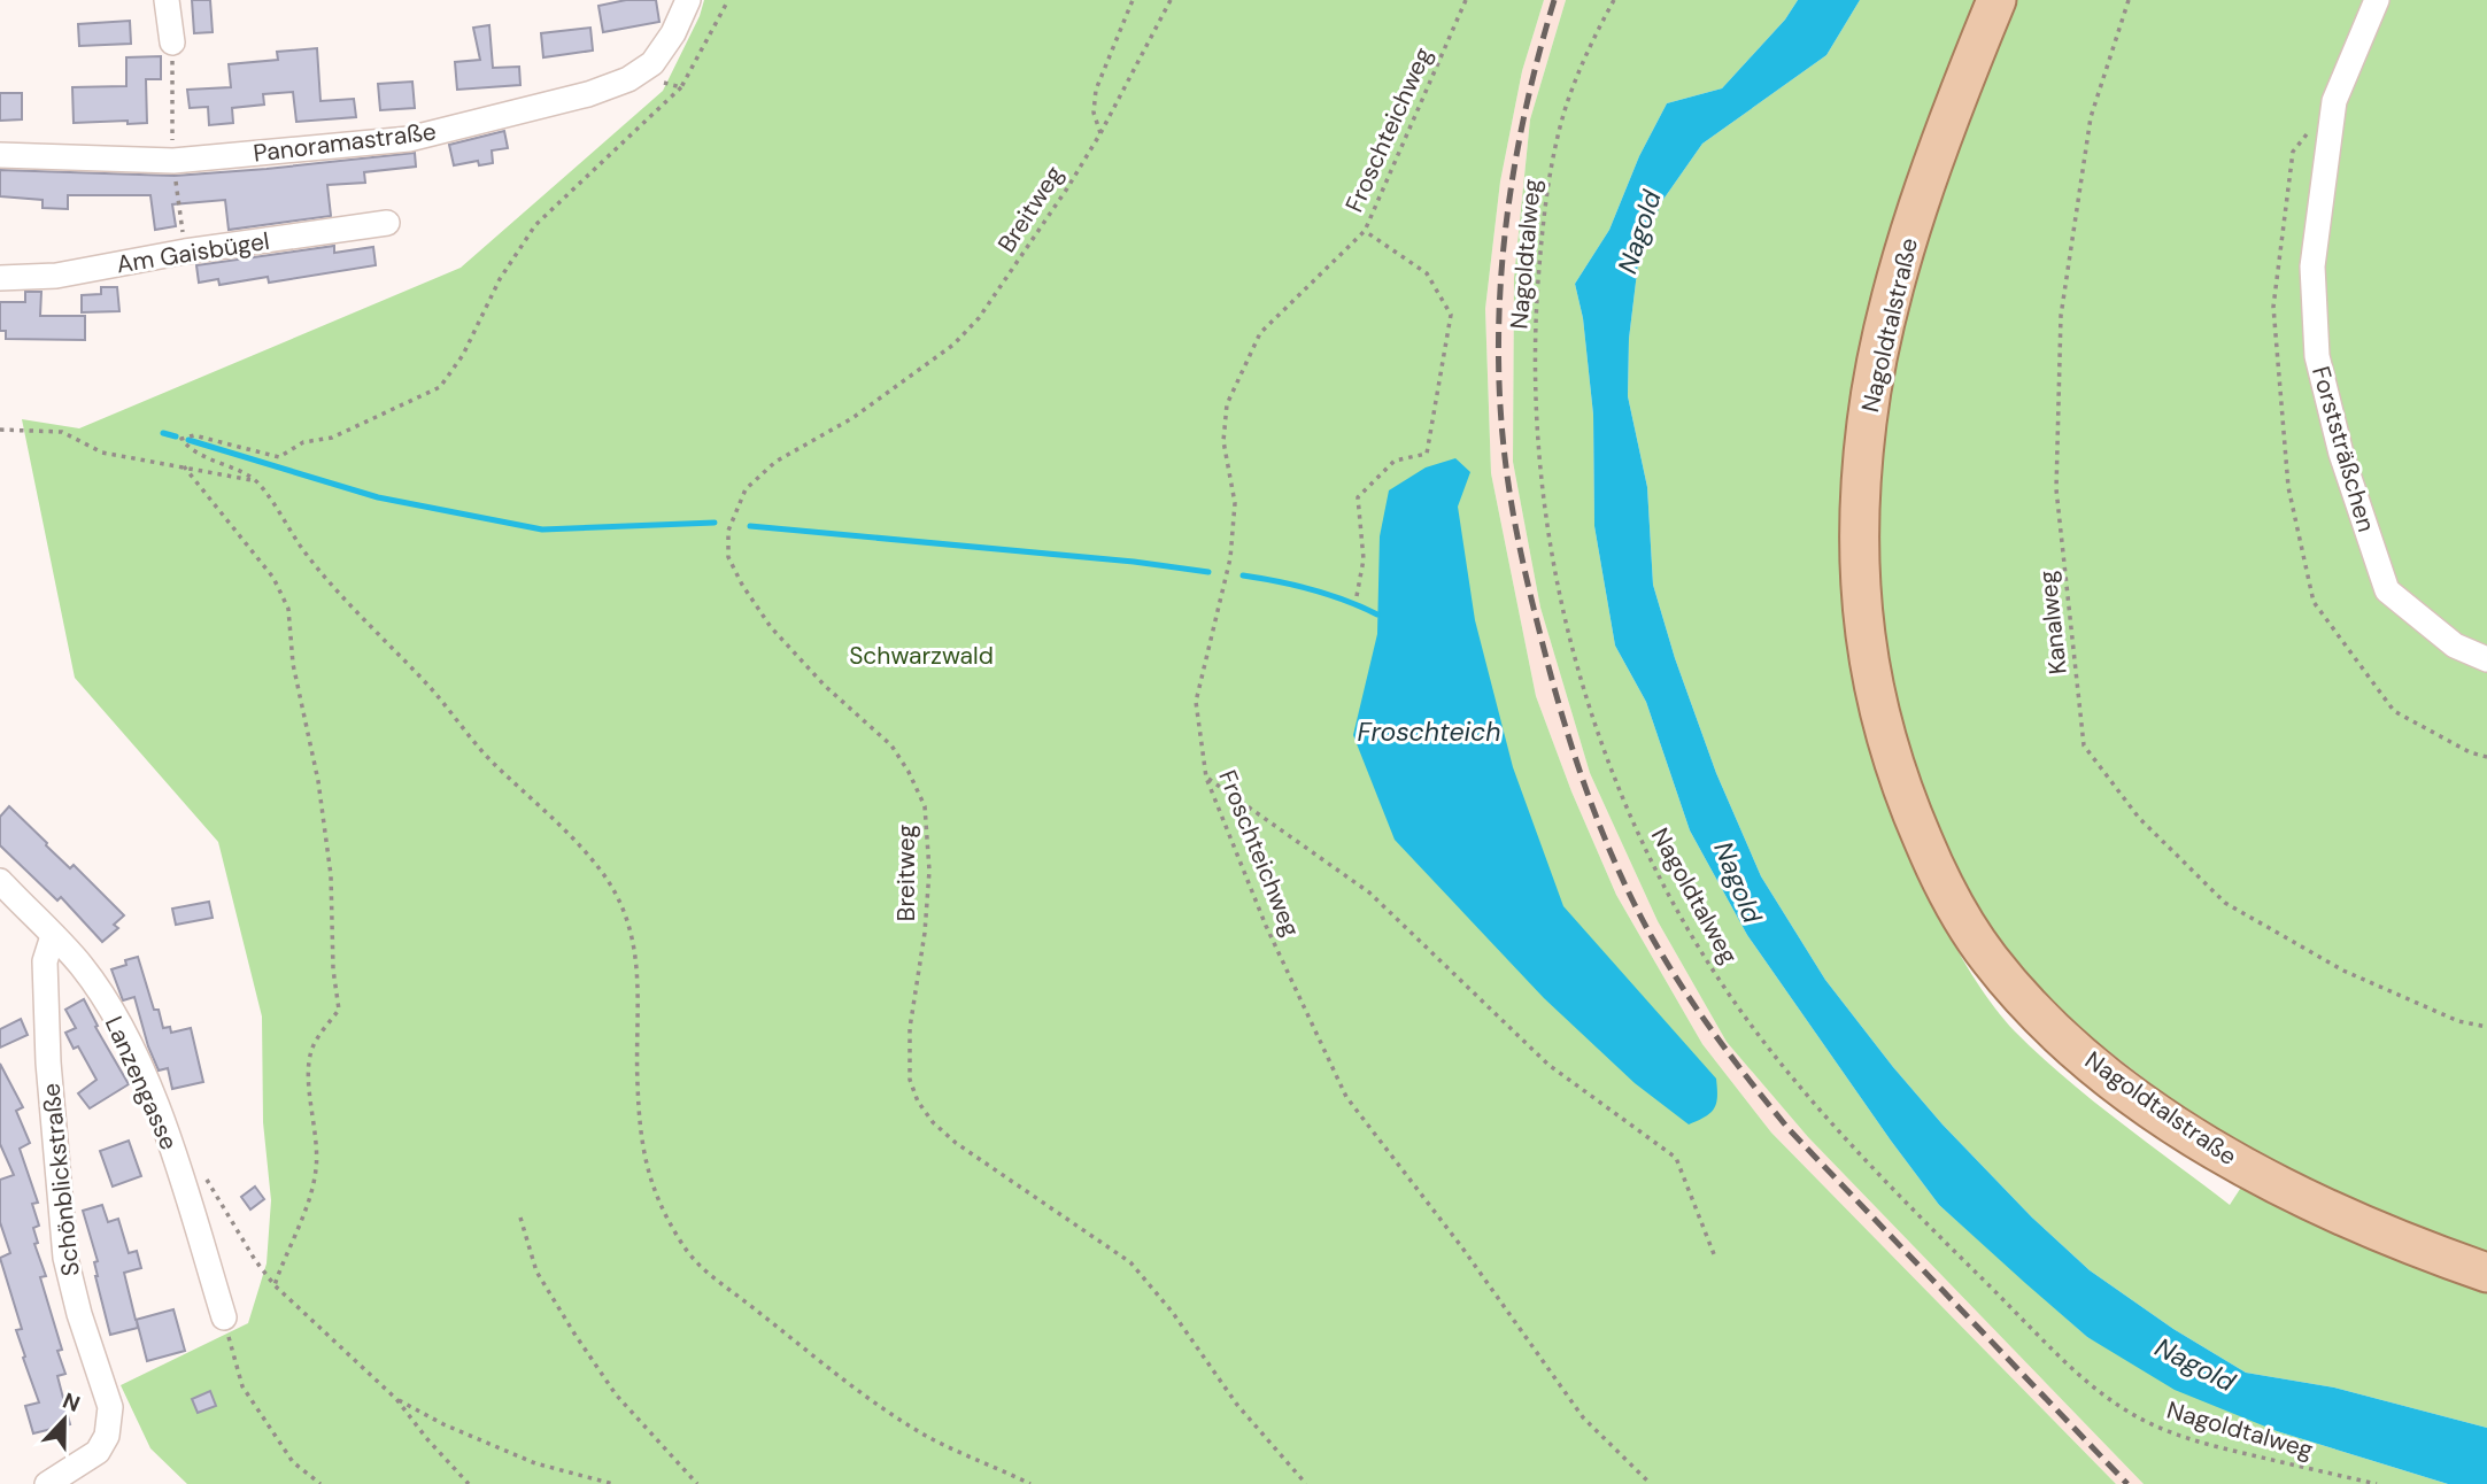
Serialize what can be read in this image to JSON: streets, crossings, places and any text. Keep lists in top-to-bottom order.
{
  "streets": {
    "main road": ["Nagoldtalstraße"],
    "street": [
      "Panoramastraße",
      "Am Gaisbügel",
      "Forststräßchen",
      "Lanzengasse",
      "Schönblickstraße"
    ],
    "path": [
      "Froschteichweg",
      "Breitweg",
      "Nagoldtalweg",
      "Kanalweg"
    ]
  },
  "crossings": [
    ["Lanzengasse", "Schönblickstraße"]
  ],
  "water": ["Nagold", "Froschteich"],
  "parks": ["Schwarzwald"],
  "north": "top"
}
